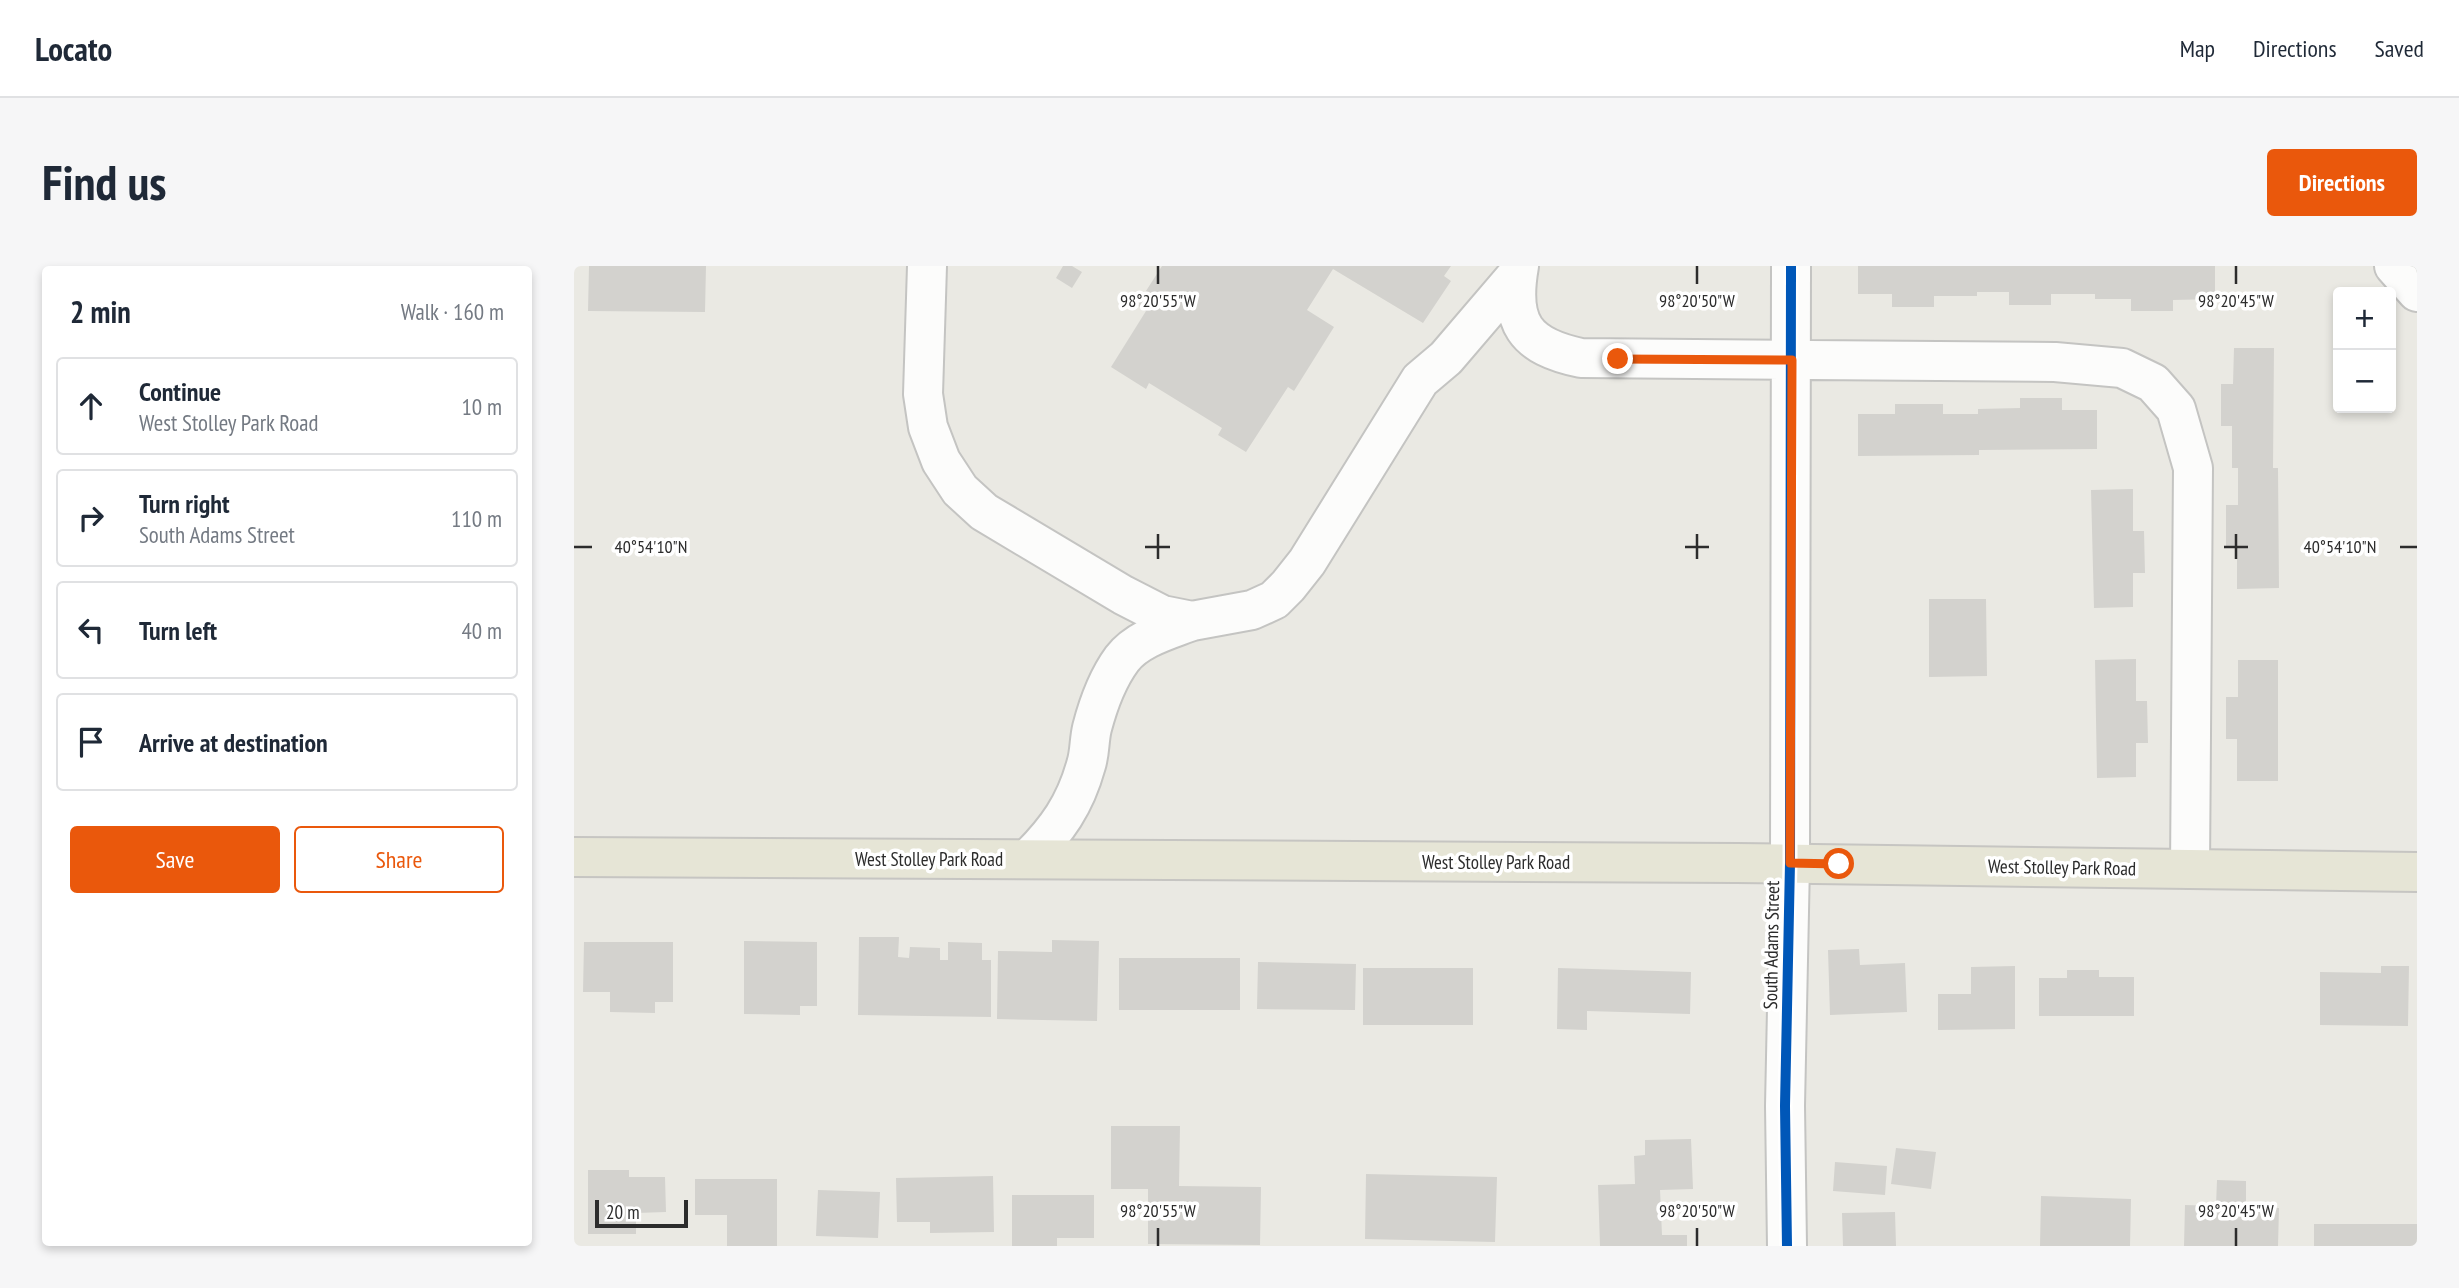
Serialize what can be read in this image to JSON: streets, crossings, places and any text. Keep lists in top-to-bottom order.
{
  "streets": {
    "main road": ["West Stolley Park Road"],
    "street": ["South Adams Street"]
  },
  "crossings": [
    ["West Stolley Park Road", "South Adams Street"]
  ],
  "scale_bar": "20 m",
  "page": {
    "header": "Locato",
    "nav": ["Map", "Directions", "Saved"],
    "buttons": [
      "Directions",
      ["Save", "Share"]
    ],
    "title": "Find us",
    "heading": ["2 min", "Walk · 160 m"],
    "map_buttons": ["+", "−"],
    "list": [
      ["Continue", "West Stolley Park Road", "10 m"],
      ["Turn right", "South Adams Street", "110 m"],
      ["Turn left", "40 m"],
      "Arrive at destination"
    ],
    "scale": "20 m"
  },
  "coordinates": [
    "98°20'55\"W",
    "98°20'50\"W",
    "98°20'45\"W",
    "40°54'10\"N"
  ]
}
